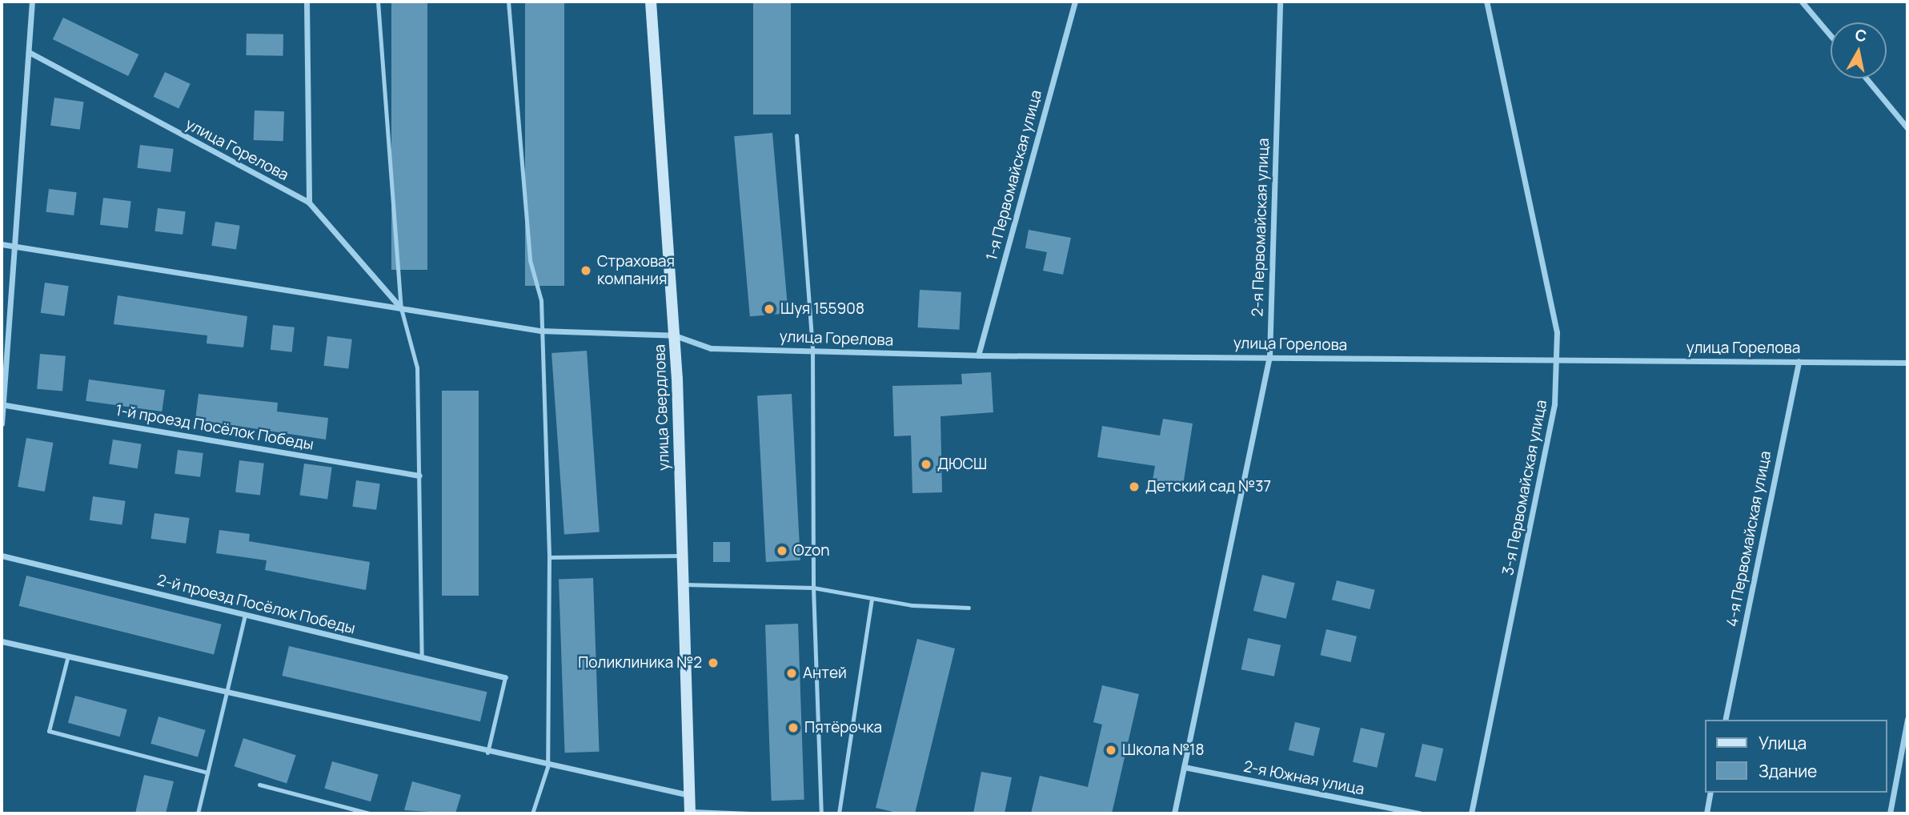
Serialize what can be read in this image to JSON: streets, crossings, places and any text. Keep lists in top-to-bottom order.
{
  "streets": {
    "main road": ["улица Свердлова"],
    "street": [
      "улица Горелова",
      "1-я Первомайская улица",
      "2-я Первомайская улица",
      "1-й проезд Посёлок Победы",
      "3-я Первомайская улица",
      "4-я Первомайская улица",
      "2-й проезд Посёлок Победы",
      "2-я Южная улица"
    ]
  },
  "crossings": [
    ["улица Горелова", "1-я Первомайская улица"],
    ["улица Горелова", "2-я Первомайская улица"],
    ["улица Горелова", "улица Свердлова"],
    ["улица Горелова", "3-я Первомайская улица"],
    ["улица Горелова", "4-я Первомайская улица"],
    ["2-я Первомайская улица", "2-я Южная улица"]
  ],
  "places": [
    "Страховая компания",
    "Шуя 155908",
    "ДЮСШ",
    "Детский сад №37",
    "Ozon",
    "Поликлиника №2",
    "Антей",
    "Пятёрочка",
    "Школа №18"
  ],
  "legend": ["Улица", "Здание"],
  "north": "top"
}
